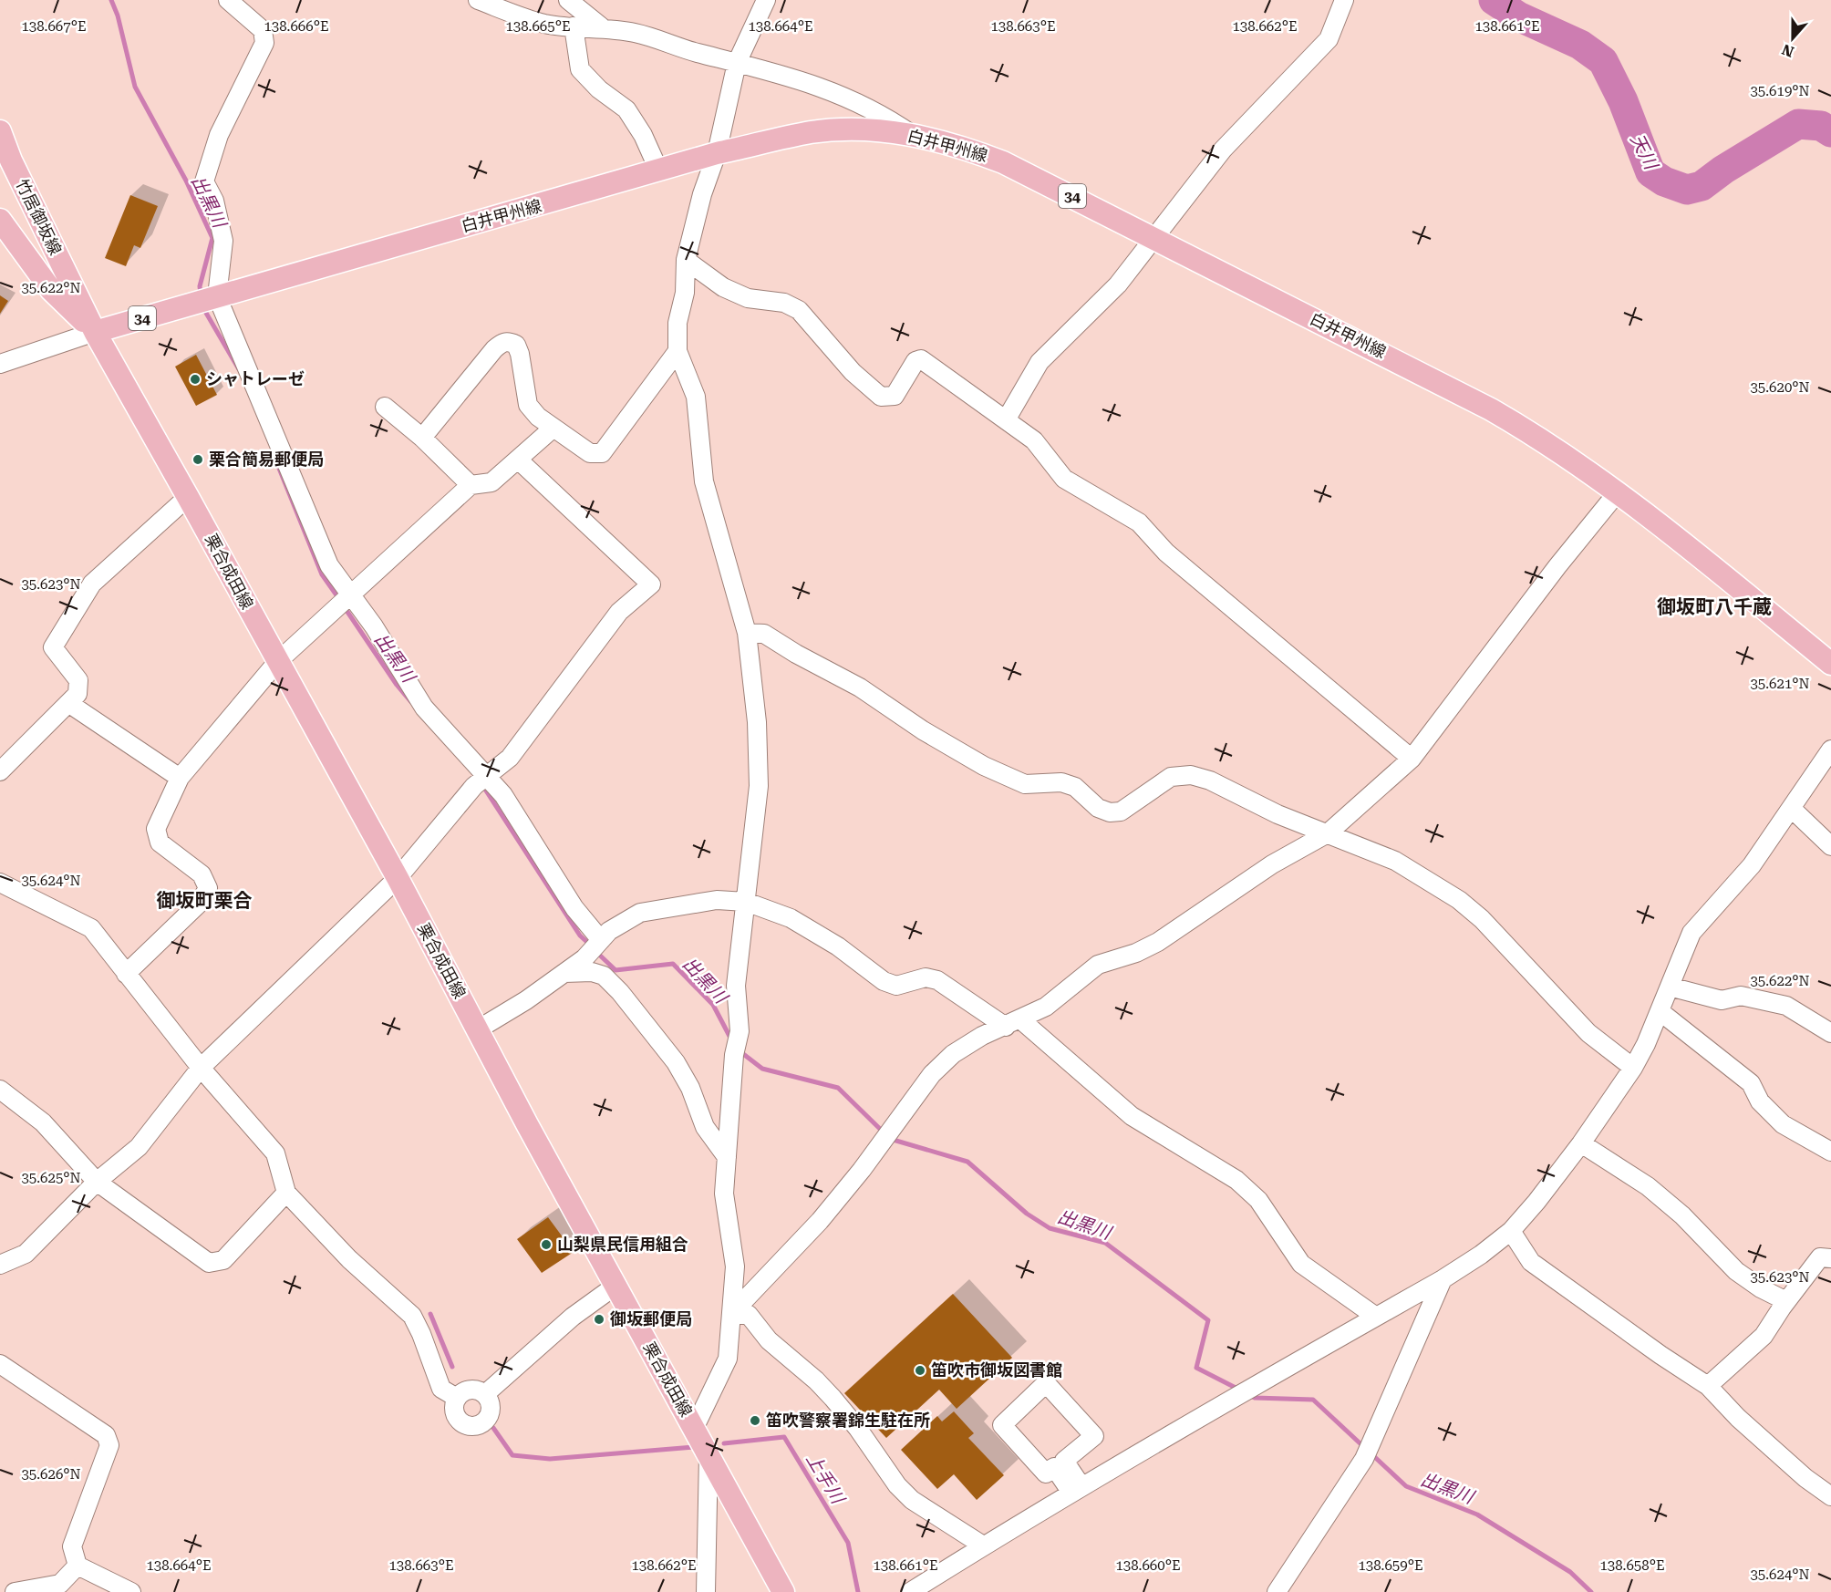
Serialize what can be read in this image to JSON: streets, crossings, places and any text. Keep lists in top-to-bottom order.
{
  "streets": {
    "main road": [
      "白井甲州線",
      "34",
      "竹居御坂線",
      "栗合成田線"
    ]
  },
  "crossings": [
    ["白井甲州線", "竹居御坂線"],
    ["白井甲州線", "栗合成田線"],
    ["竹居御坂線", "栗合成田線"]
  ],
  "districts": ["御坂町八千蔵", "御坂町栗合"],
  "water": ["天川", "出黒川", "上手川"],
  "places": [
    "シャトレーゼ",
    "栗合簡易郵便局",
    "山梨県民信用組合",
    "御坂郵便局",
    "笛吹市御坂図書館",
    "笛吹警察署錦生駐在所"
  ],
  "north": "bottom",
  "coordinates": [
    "138.666°E",
    "138.664°E",
    "138.663°E",
    "138.662°E",
    "138.661°E",
    "138.667°E",
    "138.665°E",
    "35.619°N",
    "35.622°N",
    "35.620°N",
    "35.623°N",
    "35.621°N",
    "35.624°N",
    "35.625°N",
    "35.626°N",
    "138.660°E",
    "138.659°E",
    "138.658°E"
  ]
}
